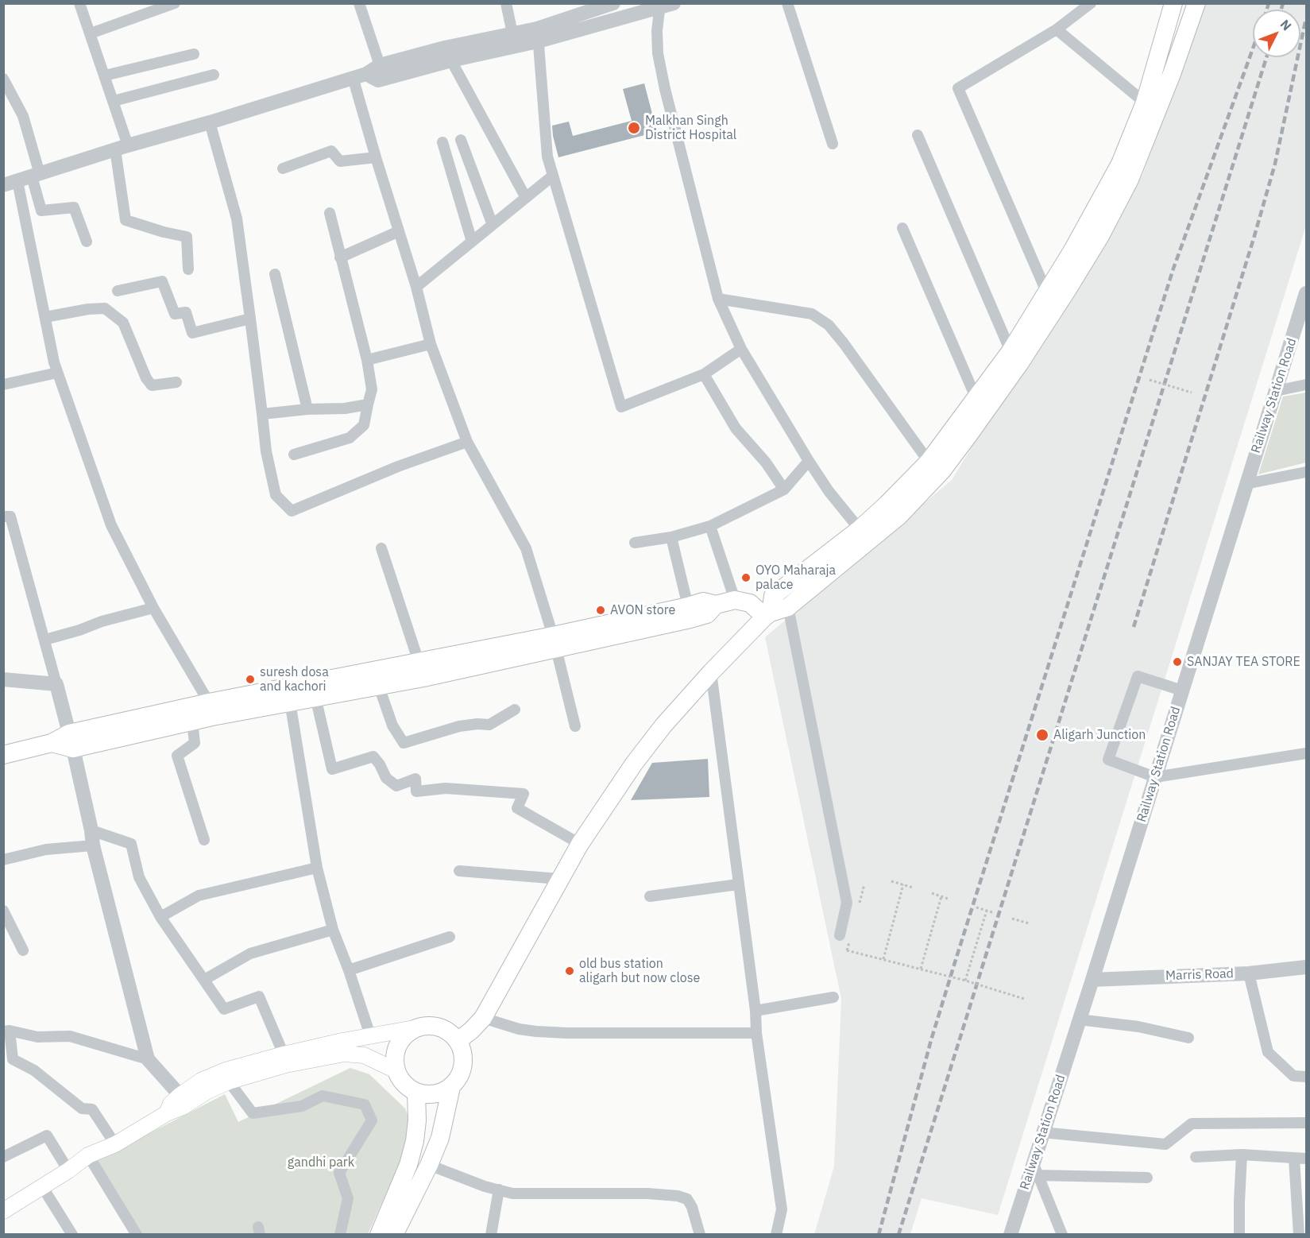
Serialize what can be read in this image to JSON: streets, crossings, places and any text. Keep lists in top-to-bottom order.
{
  "streets": {
    "street": ["Railway Station Road", "Marris Road"]
  },
  "crossings": [
    ["Railway Station Road", "Marris Road"]
  ],
  "parks": ["gandhi park"],
  "places": [
    "Malkhan Singh District Hospital",
    "OYO Maharaja palace",
    "AVON store",
    "SANJAY TEA STORE",
    "suresh dosa and kachori",
    "Aligarh Junction",
    "old bus station aligarh but now close"
  ],
  "north": "top right"
}
